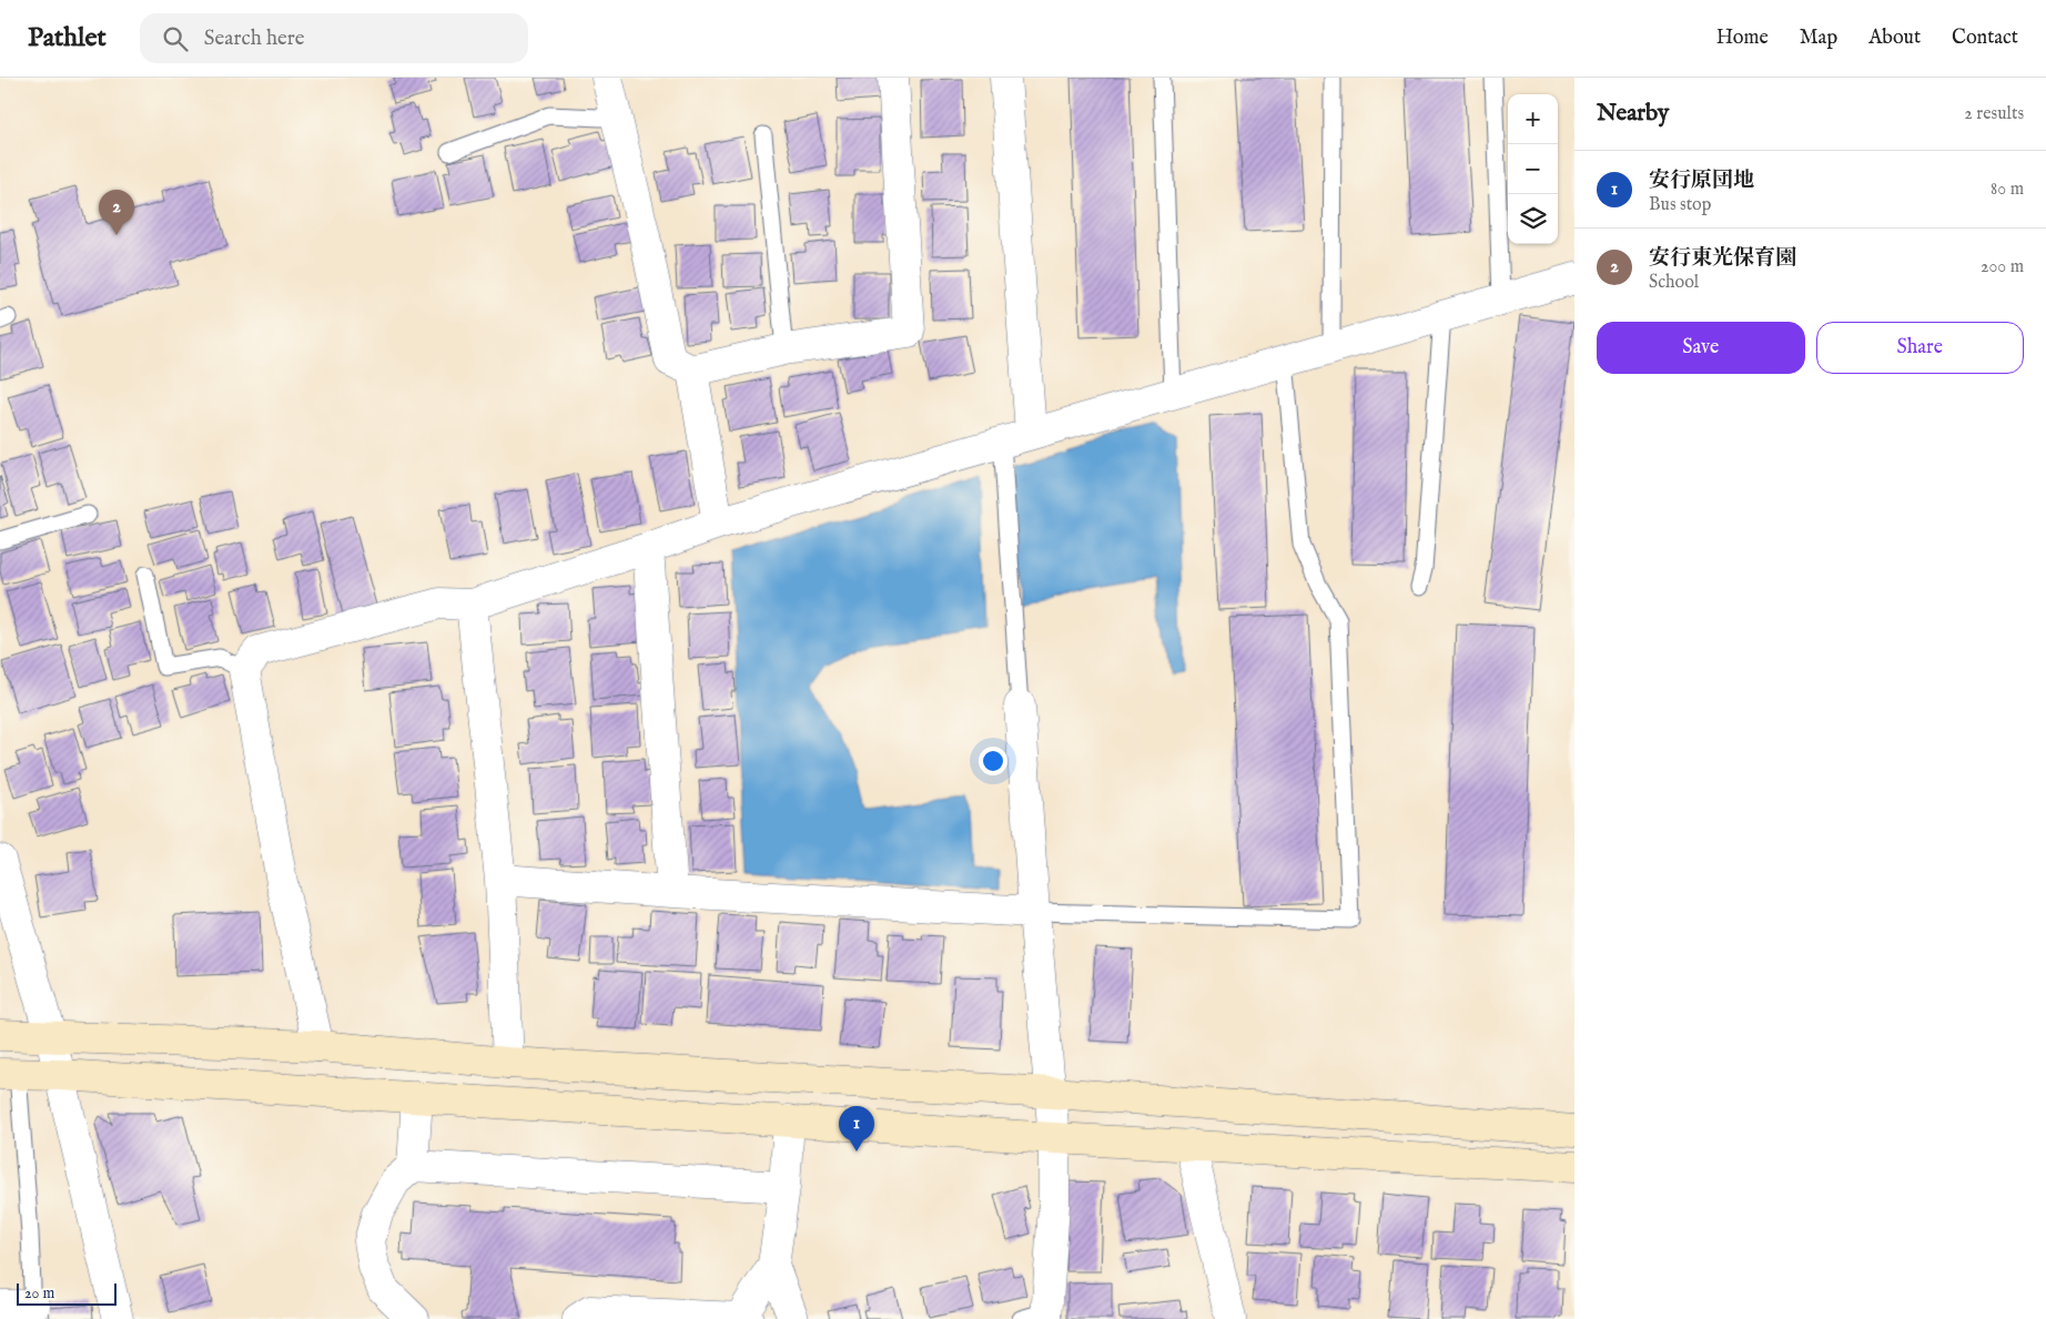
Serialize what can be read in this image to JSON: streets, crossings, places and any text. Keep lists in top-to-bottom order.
{
  "scale_bar": "20 m",
  "page": {
    "header": "Pathlet",
    "search": "Search here",
    "nav": [
      "Home",
      "Map",
      "About",
      "Contact"
    ],
    "heading": ["Nearby", "2 results"],
    "map_buttons": ["+", "−"],
    "list": [
      {
        "mark": "1",
        "name": "安行原団地",
        "note": "Bus stop",
        "value": "80 m"
      },
      {
        "mark": "2",
        "name": "安行東光保育園",
        "note": "School",
        "value": "200 m"
      }
    ],
    "pins": ["2", "1"],
    "buttons": ["Save", "Share"],
    "scale": "20 m"
  }
}
